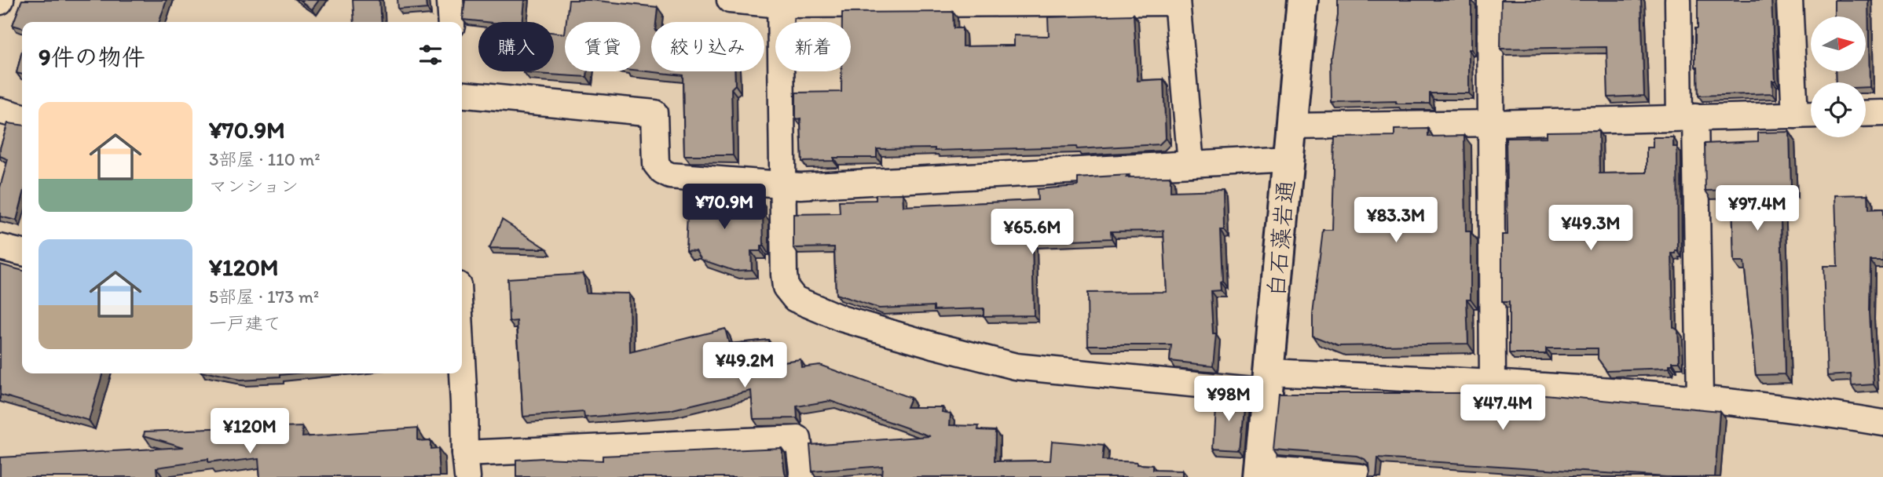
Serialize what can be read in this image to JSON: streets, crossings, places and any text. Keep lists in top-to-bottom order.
{
  "streets": {
    "main road": ["白石藻岩通"]
  },
  "north": "right",
  "page": {
    "chip": [
      "購入",
      "賃貸",
      "絞り込み",
      "新着"
    ],
    "heading": "9件の物件",
    "list": [
      {
        "name": "¥70.9M",
        "note": "3部屋 · 110 m² · マンション"
      },
      {
        "name": "¥120M",
        "note": "5部屋 · 173 m² · 一戸建て"
      }
    ],
    "price": [
      "¥70.9M",
      "¥97.4M",
      "¥83.3M",
      "¥49.3M",
      "¥65.6M",
      "¥49.2M",
      "¥98M",
      "¥47.4M",
      "¥120M"
    ]
  }
}
